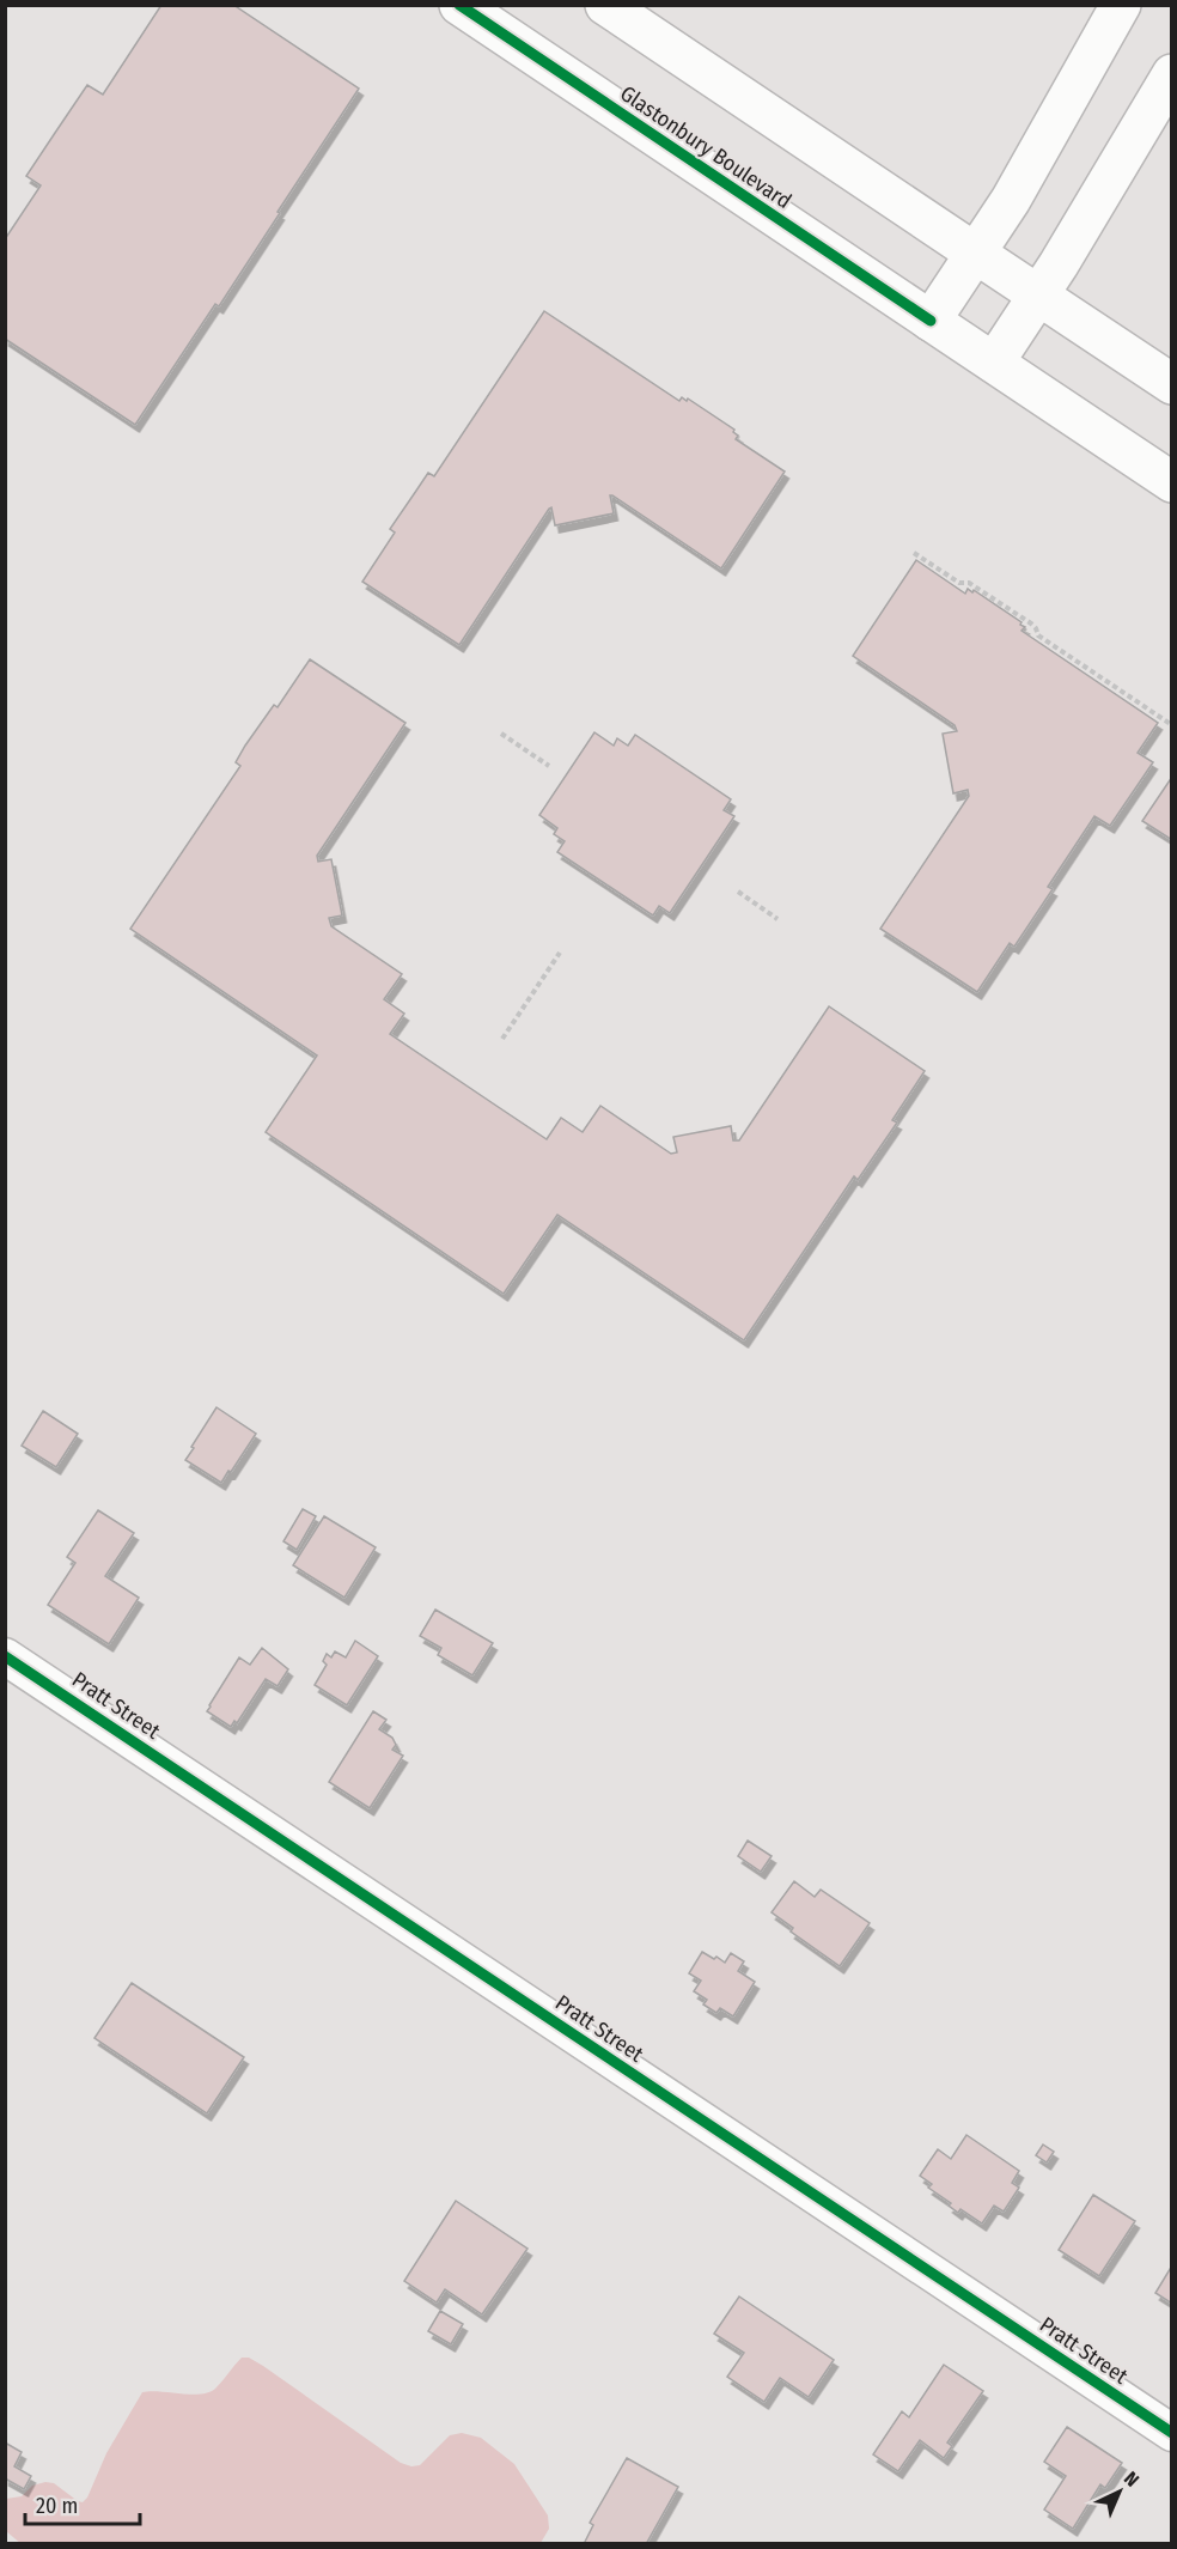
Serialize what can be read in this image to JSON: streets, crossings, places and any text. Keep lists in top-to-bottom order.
{
  "streets": {
    "main road": ["Glastonbury Boulevard"],
    "street": ["Pratt Street"]
  },
  "scale_bar": "20 m",
  "north": "top right"
}
